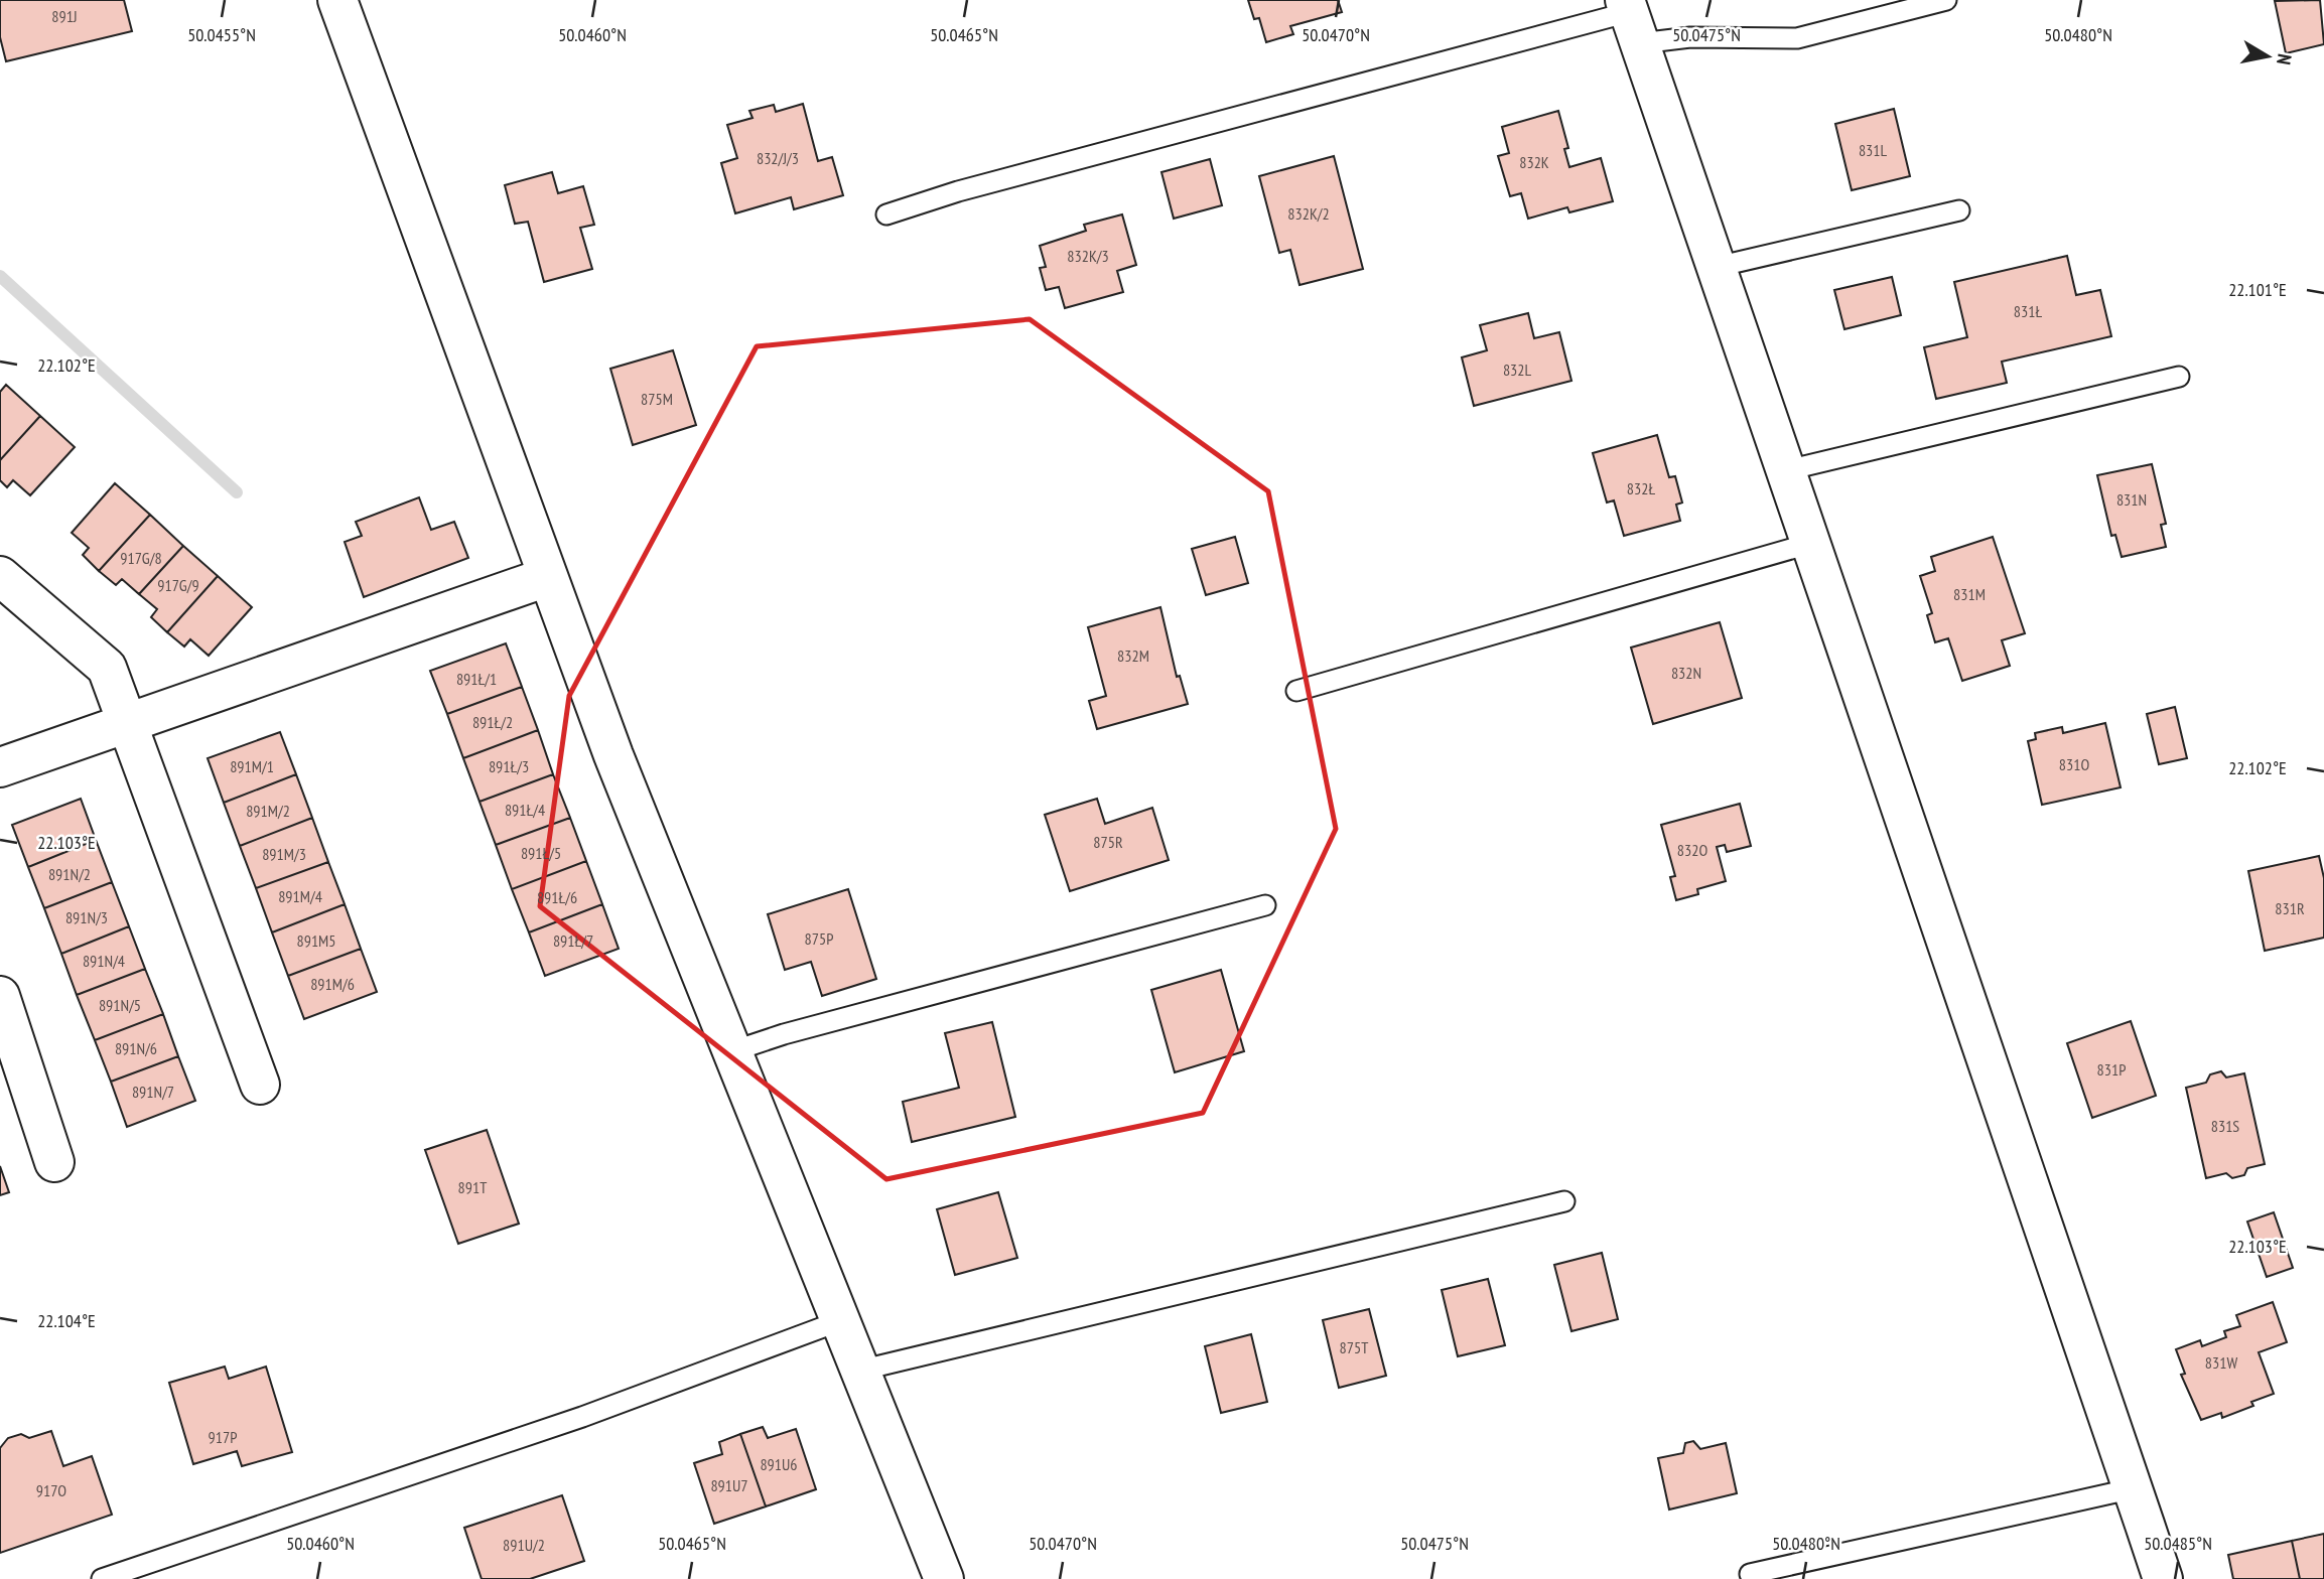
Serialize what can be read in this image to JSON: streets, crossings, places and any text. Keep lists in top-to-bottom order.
{
  "house_numbers": [
    "891J",
    "831L",
    "832/J/3",
    "832K",
    "832K/2",
    "832K/3",
    "831Ł",
    "832L",
    "875M",
    "832Ł",
    "831N",
    "917G/8",
    "917G/9",
    "831M",
    "832M",
    "832N",
    "891Ł/1",
    "891Ł/2",
    "831O",
    "891M/1",
    "891Ł/3",
    "891Ł/4",
    "891M/2",
    "875R",
    "832O",
    "891Ł/5",
    "891M/3",
    "891N/2",
    "891M/4",
    "891Ł/6",
    "831R",
    "891N/3",
    "875P",
    "891M5",
    "891Ł/7",
    "891N/4",
    "891M/6",
    "891N/5",
    "891N/6",
    "831P",
    "891N/7",
    "831S",
    "891T",
    "875T",
    "831W",
    "917P",
    "891U6",
    "891U7",
    "917O",
    "891U/2"
  ],
  "north": "right",
  "coordinates": [
    "50.0455°N",
    "50.0460°N",
    "50.0465°N",
    "50.0470°N",
    "50.0475°N",
    "50.0480°N",
    "22.101°E",
    "22.102°E",
    "22.103°E",
    "22.104°E",
    "50.0485°N"
  ]
}
